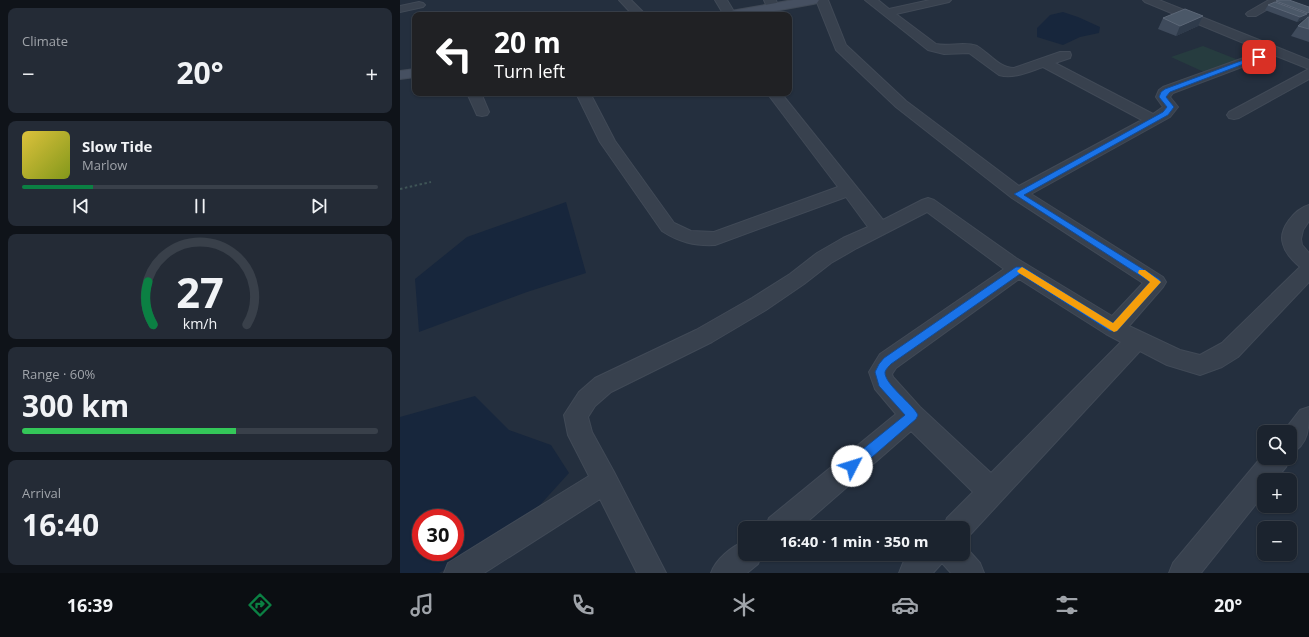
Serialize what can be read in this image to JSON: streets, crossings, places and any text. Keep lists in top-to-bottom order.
{
  "page": {
    "tile": [
      "Climate",
      ["Range · 60%", "300 km"],
      ["Arrival", "16:40"]
    ],
    "turn": ["20 m", "Turn left"],
    "heat": ["−", "20°", "+"],
    "song": ["Slow Tide", "Marlow"],
    "map_buttons": ["+", "−"],
    "limit": "30",
    "trip": "16:40 · 1 min · 350 m",
    "tabs": ["16:39", "20°"],
    "gauge": ["27", "km/h"]
  }
}
